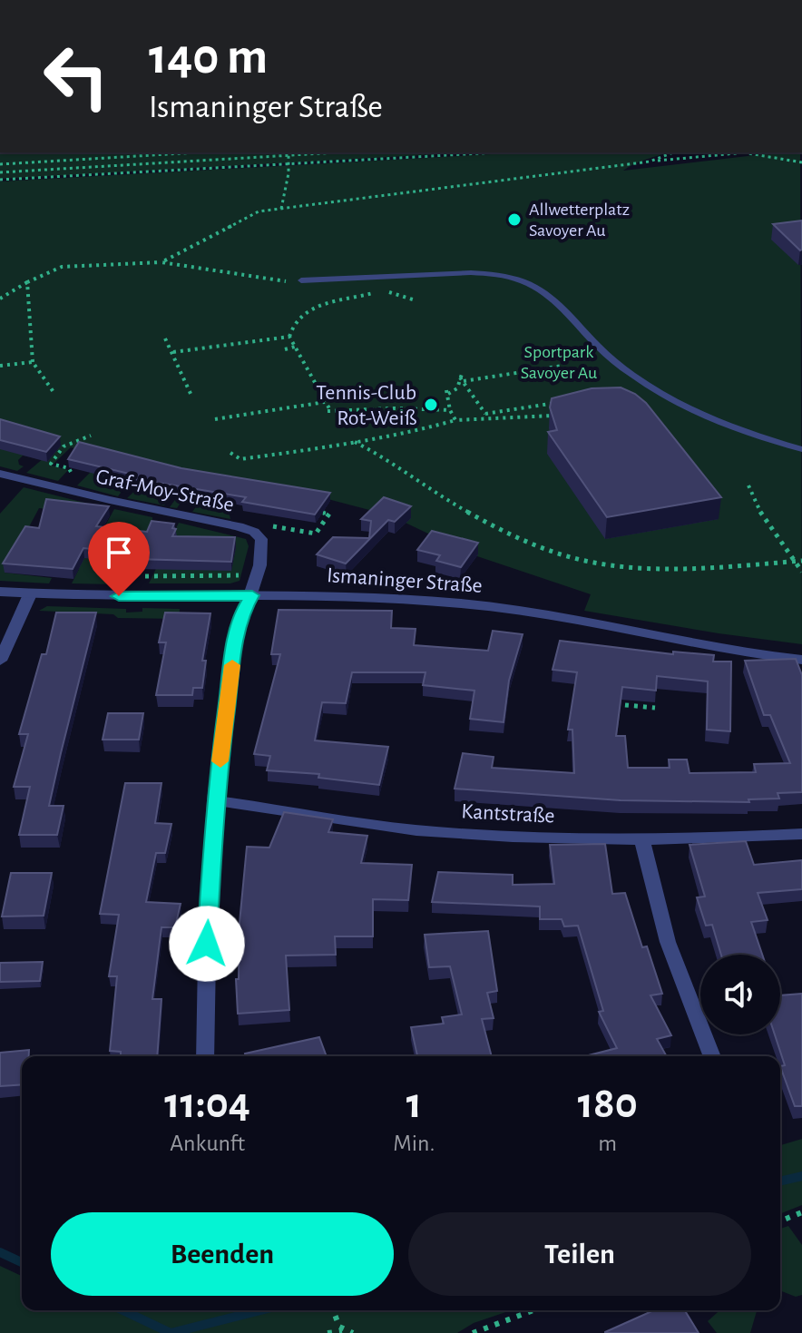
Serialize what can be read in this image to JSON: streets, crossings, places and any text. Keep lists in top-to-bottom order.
{
  "streets": {
    "street": ["Graf-Moy-Straße", "Ismaninger Straße", "Kantstraße"]
  },
  "crossings": [
    ["Graf-Moy-Straße", "Ismaninger Straße"],
    ["Graf-Moy-Straße", "Kantstraße"]
  ],
  "parks": ["Sportpark Savoyer Au"],
  "places": ["Allwetterplatz Savoyer Au", "Tennis-Club Rot-Weiß"],
  "page": {
    "turn": ["140 m", "Ismaninger Straße"],
    "eta": [
      "11:04",
      "Ankunft",
      "1",
      "Min.",
      "180",
      "m"
    ],
    "buttons": ["Beenden", "Teilen"]
  }
}
